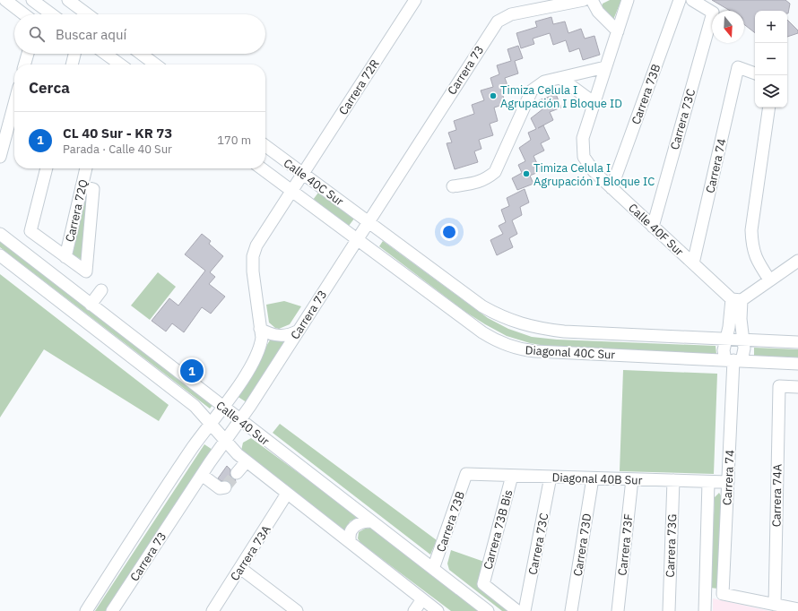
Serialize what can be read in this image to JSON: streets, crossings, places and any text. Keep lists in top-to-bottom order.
{
  "streets": {
    "street": [
      "Carrera 73",
      "Carrera 72R",
      "Carrera 73B",
      "Carrera 73C",
      "Carrera 74",
      "Calle 40C Sur",
      "Carrera 72Q",
      "Calle 40F Sur",
      "Diagonal 40C Sur",
      "Calle 40 Sur",
      "Diagonal 40B Sur",
      "Carrera 74A",
      "Carrera 73B Bis",
      "Carrera 73D",
      "Carrera 73F",
      "Carrera 73G",
      "Carrera 73A"
    ]
  },
  "crossings": [
    ["Carrera 73", "Carrera 72R"],
    ["Carrera 73", "Calle 40C Sur"],
    ["Carrera 73", "Diagonal 40C Sur"],
    ["Carrera 73", "Calle 40 Sur"],
    ["Carrera 72R", "Calle 40C Sur"],
    ["Carrera 73B", "Calle 40F Sur"],
    ["Carrera 73B", "Calle 40 Sur"],
    ["Carrera 73B", "Diagonal 40B Sur"],
    ["Carrera 73C", "Calle 40F Sur"],
    ["Carrera 73C", "Diagonal 40B Sur"],
    ["Carrera 74", "Calle 40F Sur"],
    ["Carrera 74", "Diagonal 40C Sur"],
    ["Carrera 74", "Diagonal 40B Sur"],
    ["Carrera 74", "Carrera 74A"],
    ["Calle 40C Sur", "Diagonal 40C Sur"],
    ["Calle 40 Sur", "Carrera 73A"],
    ["Diagonal 40B Sur", "Carrera 73B Bis"],
    ["Diagonal 40B Sur", "Carrera 73D"],
    ["Diagonal 40B Sur", "Carrera 73F"],
    ["Diagonal 40B Sur", "Carrera 73G"]
  ],
  "places": ["Timiza Celula I Agrupación I Bloque ID", "Timiza Celula I Agrupación I Bloque IC"],
  "north": "bottom",
  "page": {
    "map_buttons": ["+", "−"],
    "search": "Buscar aquí",
    "heading": "Cerca",
    "list": [
      {
        "mark": "1",
        "name": "CL 40 Sur - KR 73",
        "note": "Parada · Calle 40 Sur",
        "value": "170 m"
      }
    ],
    "pins": "1"
  }
}
